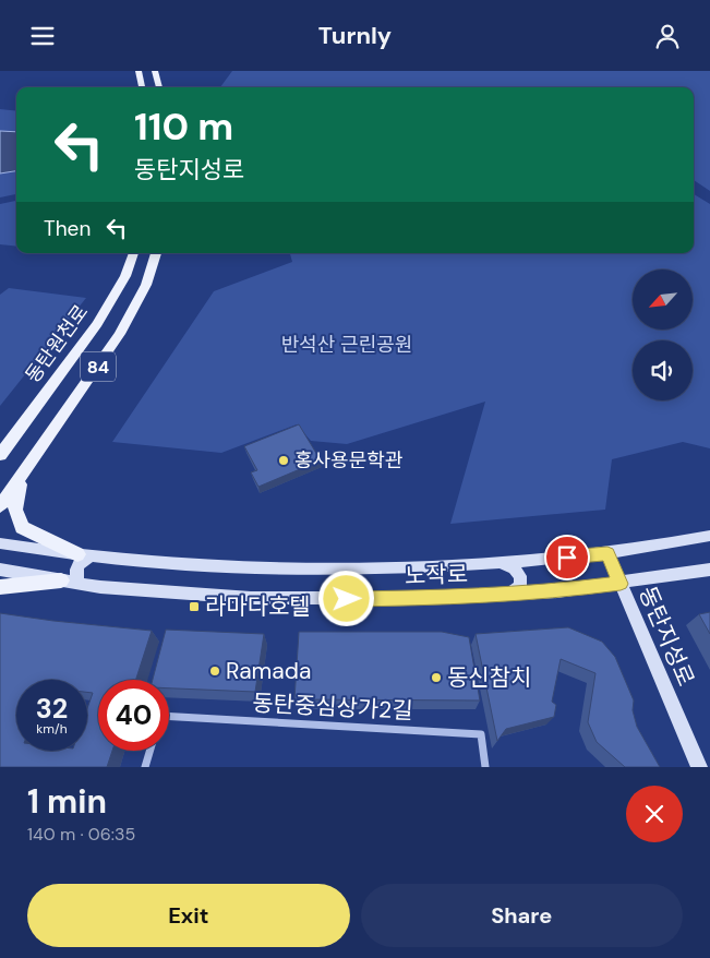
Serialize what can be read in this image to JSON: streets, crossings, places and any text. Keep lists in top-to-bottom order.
{
  "streets": {
    "main road": ["동탄원천로", "84"],
    "street": ["노작로", "동탄지성로", "동탄중심상가2길"]
  },
  "crossings": [
    ["노작로", "동탄지성로"]
  ],
  "parks": ["반석산 근린공원"],
  "places": {
    "other": ["홍사용문학관", "Ramada", "동신참치"],
    "transit": ["라마다호텔"]
  },
  "north": "bottom left",
  "page": {
    "header": "Turnly",
    "turn": ["110 m", "동탄지성로"],
    "then": "Then",
    "speed": "32 km/h",
    "limit": "40",
    "heading": ["1 min", "140 m · 06:35"],
    "buttons": ["Exit", "Share"]
  }
}
